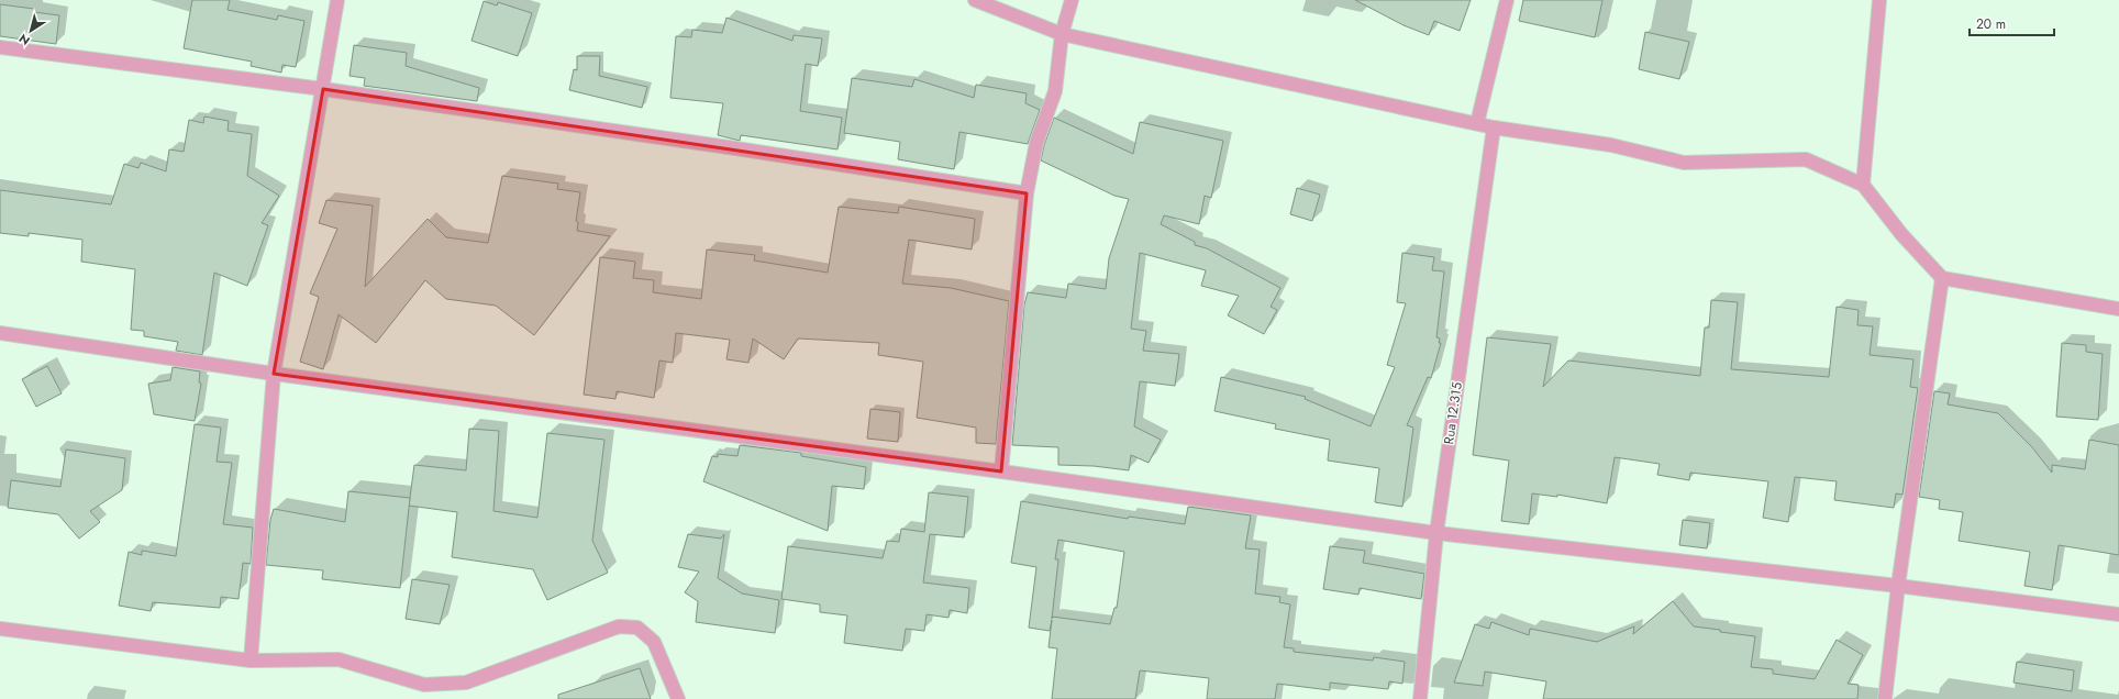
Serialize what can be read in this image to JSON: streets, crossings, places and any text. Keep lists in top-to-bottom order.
{
  "streets": {
    "street": ["Rua 12.315"]
  },
  "scale_bar": "20 m",
  "north": "bottom left"
}
